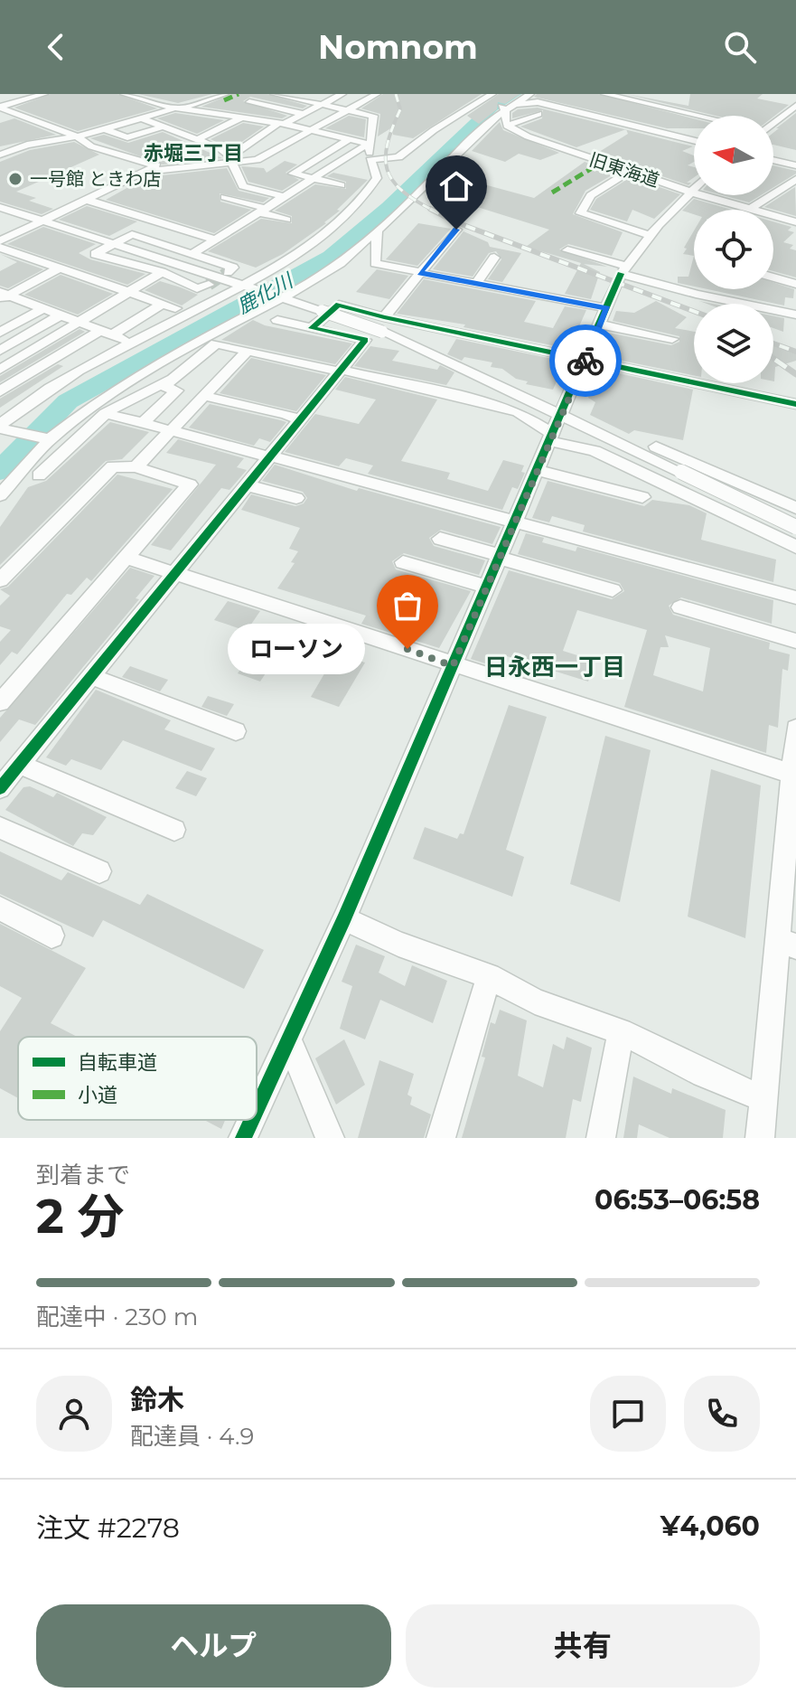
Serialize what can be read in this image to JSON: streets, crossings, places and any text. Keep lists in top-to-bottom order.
{
  "streets": {
    "street": ["旧東海道"]
  },
  "districts": ["赤堀三丁目", "日永西一丁目"],
  "water": ["鹿化川"],
  "places": ["一号館 ときわ店", "ローソン"],
  "legend": ["自転車道", "小道"],
  "north": "left",
  "page": {
    "header": "Nomnom",
    "bubble": "ローソン",
    "heading": ["2 分", "到着まで", "06:53–06:58"],
    "panel": [
      "鈴木",
      "配達員 · 4.9",
      "注文 #2278",
      "¥4,060"
    ],
    "bar": "配達中 · 230 m",
    "buttons": ["ヘルプ", "共有"]
  }
}
